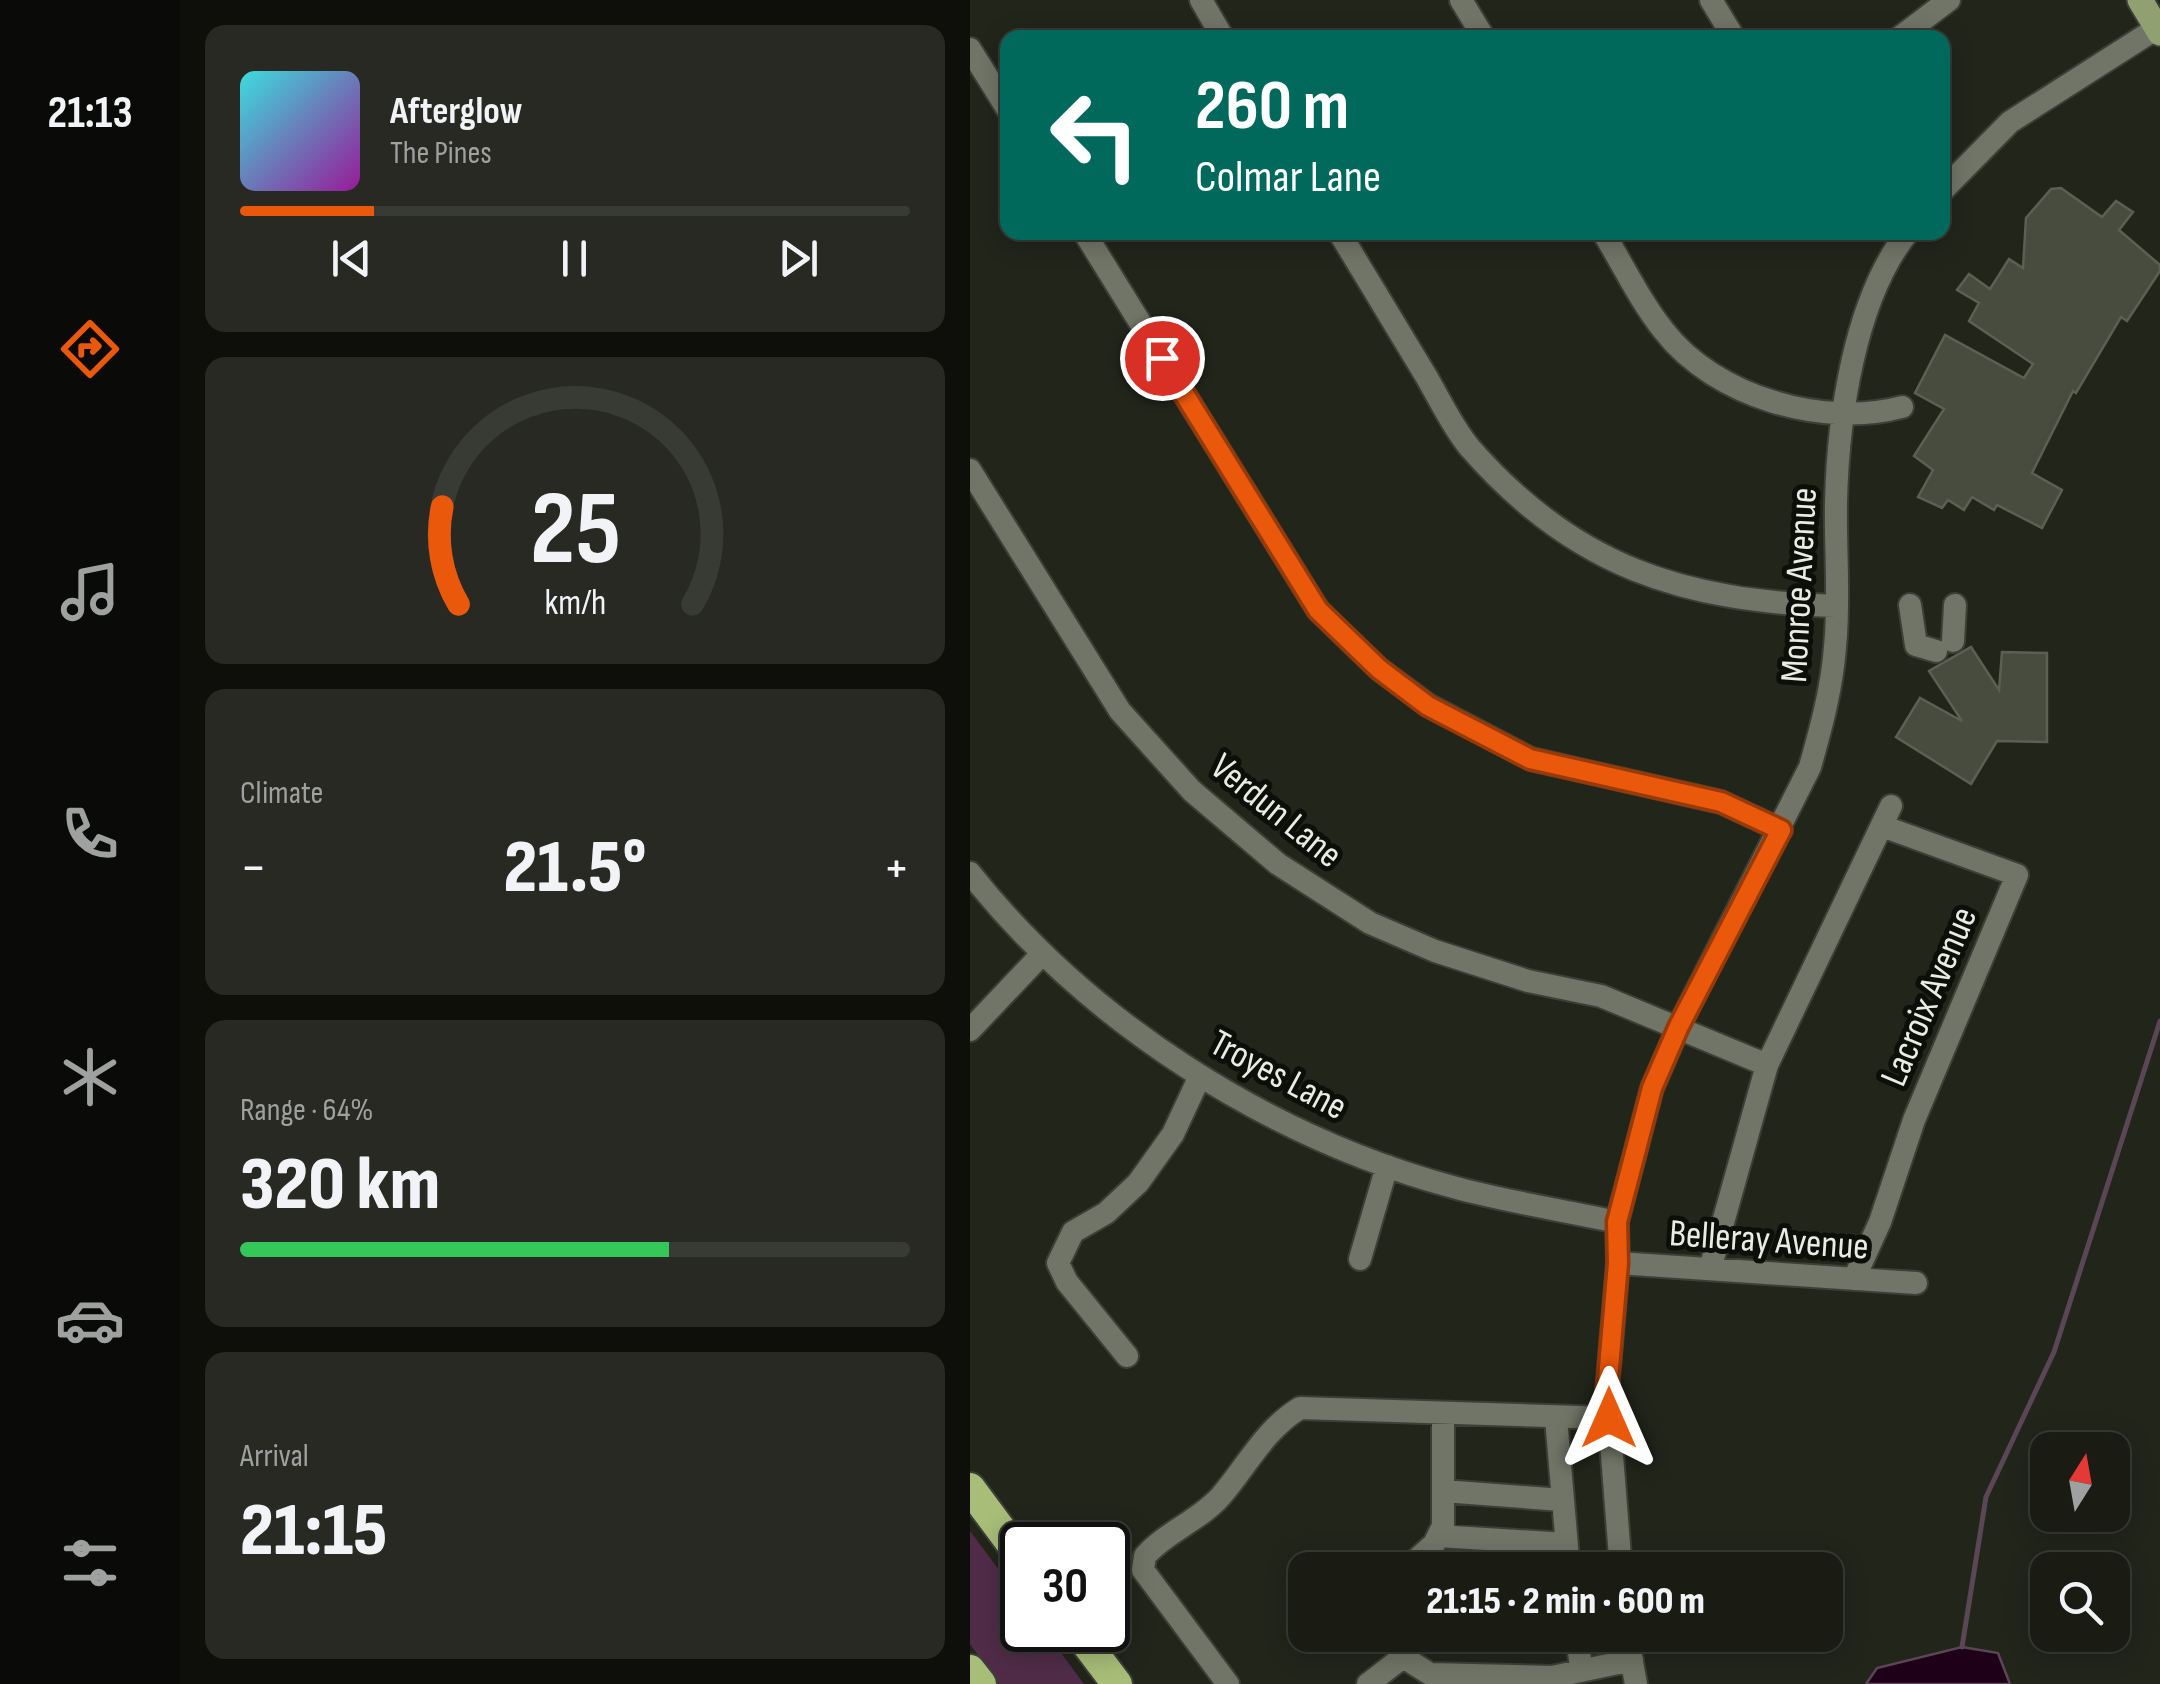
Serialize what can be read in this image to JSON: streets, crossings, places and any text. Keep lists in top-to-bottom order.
{
  "streets": {
    "street": [
      "Monroe Avenue",
      "Verdun Lane",
      "Lacroix Avenue",
      "Troyes Lane",
      "Belleray Avenue"
    ]
  },
  "crossings": [
    ["Monroe Avenue", "Verdun Lane"],
    ["Monroe Avenue", "Troyes Lane"],
    ["Monroe Avenue", "Belleray Avenue"],
    ["Verdun Lane", "Lacroix Avenue"],
    ["Lacroix Avenue", "Belleray Avenue"]
  ],
  "north": "top",
  "page": {
    "tabs": "21:13",
    "turn": ["260 m", "Colmar Lane"],
    "song": ["Afterglow", "The Pines"],
    "tile": [
      "Climate",
      ["Range · 64%", "320 km"],
      ["Arrival", "21:15"]
    ],
    "heat": ["−", "21.5°", "+"],
    "limit": "30",
    "trip": "21:15 · 2 min · 600 m",
    "gauge": ["25", "km/h"]
  }
}
